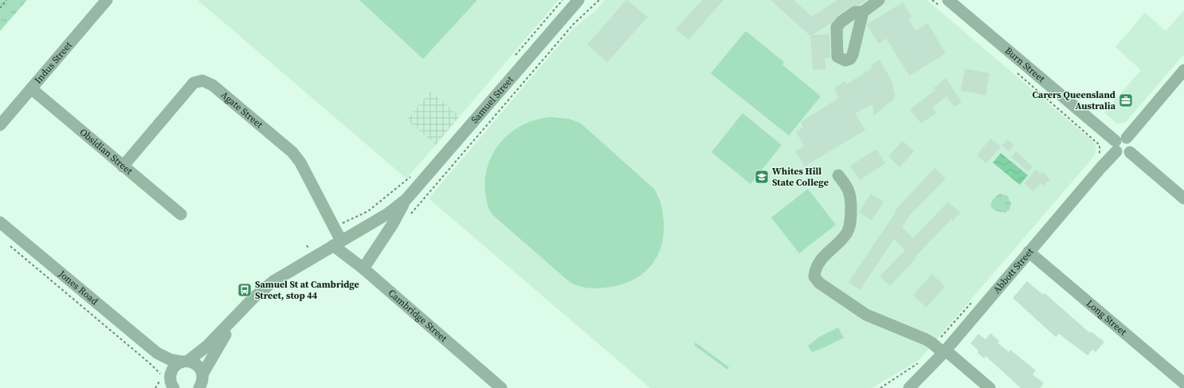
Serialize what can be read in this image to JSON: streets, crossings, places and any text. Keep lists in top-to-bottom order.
{
  "streets": {
    "street": [
      "Indus Street",
      "Burn Street",
      "Samuel Street",
      "Agate Street",
      "Obsidian Street",
      "Abbott Street",
      "Jones Road",
      "Cambridge Street",
      "Long Street"
    ]
  },
  "crossings": [
    ["Indus Street", "Obsidian Street"],
    ["Burn Street", "Abbott Street"],
    ["Samuel Street", "Agate Street"],
    ["Samuel Street", "Jones Road"],
    ["Samuel Street", "Cambridge Street"],
    ["Agate Street", "Obsidian Street"],
    ["Agate Street", "Cambridge Street"],
    ["Abbott Street", "Long Street"]
  ],
  "places": {
    "office": ["Carers Queensland Australia"],
    "school or university": ["Whites Hill State College"],
    "bus stop": ["Samuel St at Cambridge Street, stop 44"]
  }
}
